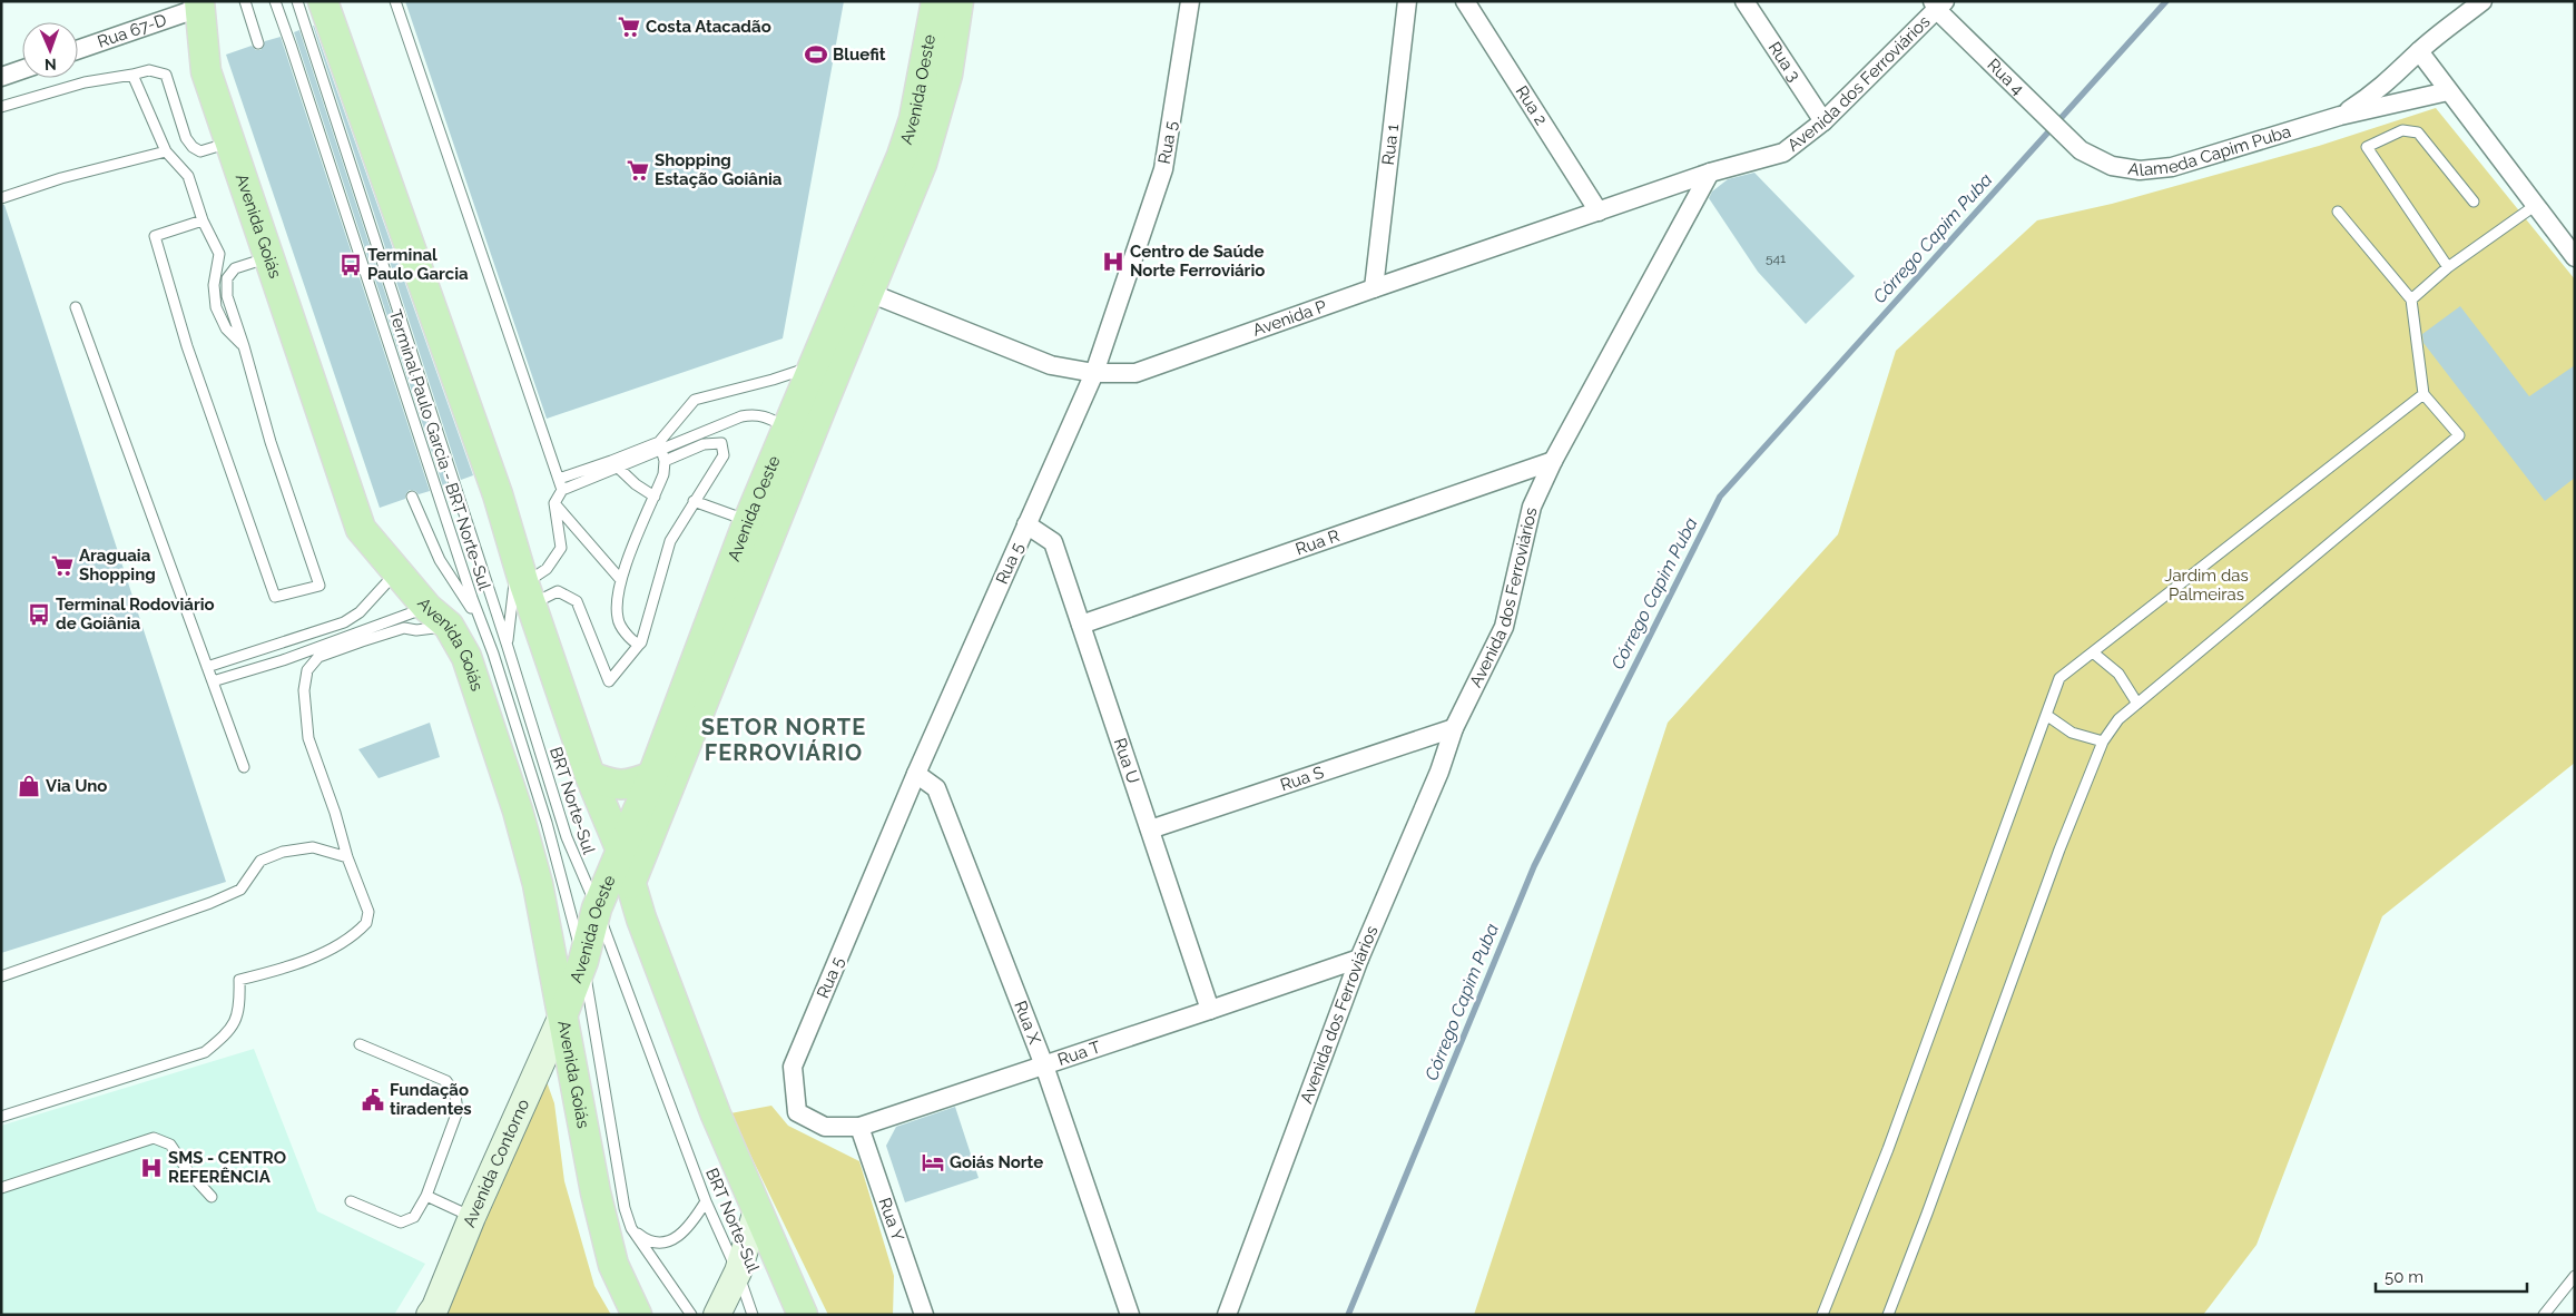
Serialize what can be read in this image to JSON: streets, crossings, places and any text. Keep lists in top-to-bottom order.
{
  "streets": {
    "main road": ["Avenida Oeste", "Avenida Goiás", "Avenida Contorno"],
    "street": [
      "Rua 67-D",
      "Rua 3",
      "Rua 4",
      "Avenida dos Ferroviários",
      "Rua 2",
      "Rua 5",
      "Rua 1",
      "Alameda Capim Puba",
      "Avenida P",
      "Rua R",
      "Rua U",
      "Rua S",
      "Rua X",
      "Rua T",
      "Rua Y"
    ],
    "lane": ["Terminal Paulo Garcia - BRT Norte-Sul", "BRT Norte-Sul"]
  },
  "crossings": [
    ["Rua 67-D", "Avenida Goiás"],
    ["Rua 3", "Avenida dos Ferroviários"],
    ["Rua 4", "Avenida dos Ferroviários"],
    ["Rua 4", "Alameda Capim Puba"],
    ["Avenida dos Ferroviários", "Avenida P"],
    ["Avenida dos Ferroviários", "Rua R"],
    ["Avenida dos Ferroviários", "Rua S"],
    ["Avenida dos Ferroviários", "Rua T"],
    ["Avenida Oeste", "Avenida Goiás"],
    ["Avenida Oeste", "Avenida P"],
    ["Avenida Oeste", "BRT Norte-Sul"],
    ["Avenida Oeste", "Avenida Contorno"],
    ["Rua 2", "Avenida P"],
    ["Rua 5", "Avenida P"],
    ["Rua 5", "Rua U"],
    ["Rua 5", "Rua X"],
    ["Rua 5", "Rua T"],
    ["Rua 1", "Avenida P"],
    ["Avenida Goiás", "Avenida Contorno"],
    ["Terminal Paulo Garcia - BRT Norte-Sul", "BRT Norte-Sul"],
    ["Rua R", "Rua U"],
    ["Rua U", "Rua S"],
    ["Rua U", "Rua T"],
    ["Rua X", "Rua T"],
    ["Rua T", "Rua Y"]
  ],
  "districts": ["SETOR NORTE FERROVIÁRIO"],
  "water": ["Córrego Capim Puba"],
  "parks": ["Jardim das Palmeiras"],
  "places": {
    "supermarket": ["Costa Atacadão", "Shopping Estação Goiânia", "Araguaia Shopping"],
    "sports": ["Bluefit"],
    "hospital": ["Centro de Saúde Norte Ferroviário", "SMS - CENTRO REFERÊNCIA"],
    "bus stop": ["Terminal Paulo Garcia", "Terminal Rodoviário de Goiânia"],
    "shop": ["Via Uno"],
    "public building": ["Fundação tiradentes"],
    "hotel": ["Goiás Norte"]
  },
  "house_numbers": ["541"],
  "scale_bar": "50 m",
  "north": "bottom"
}
